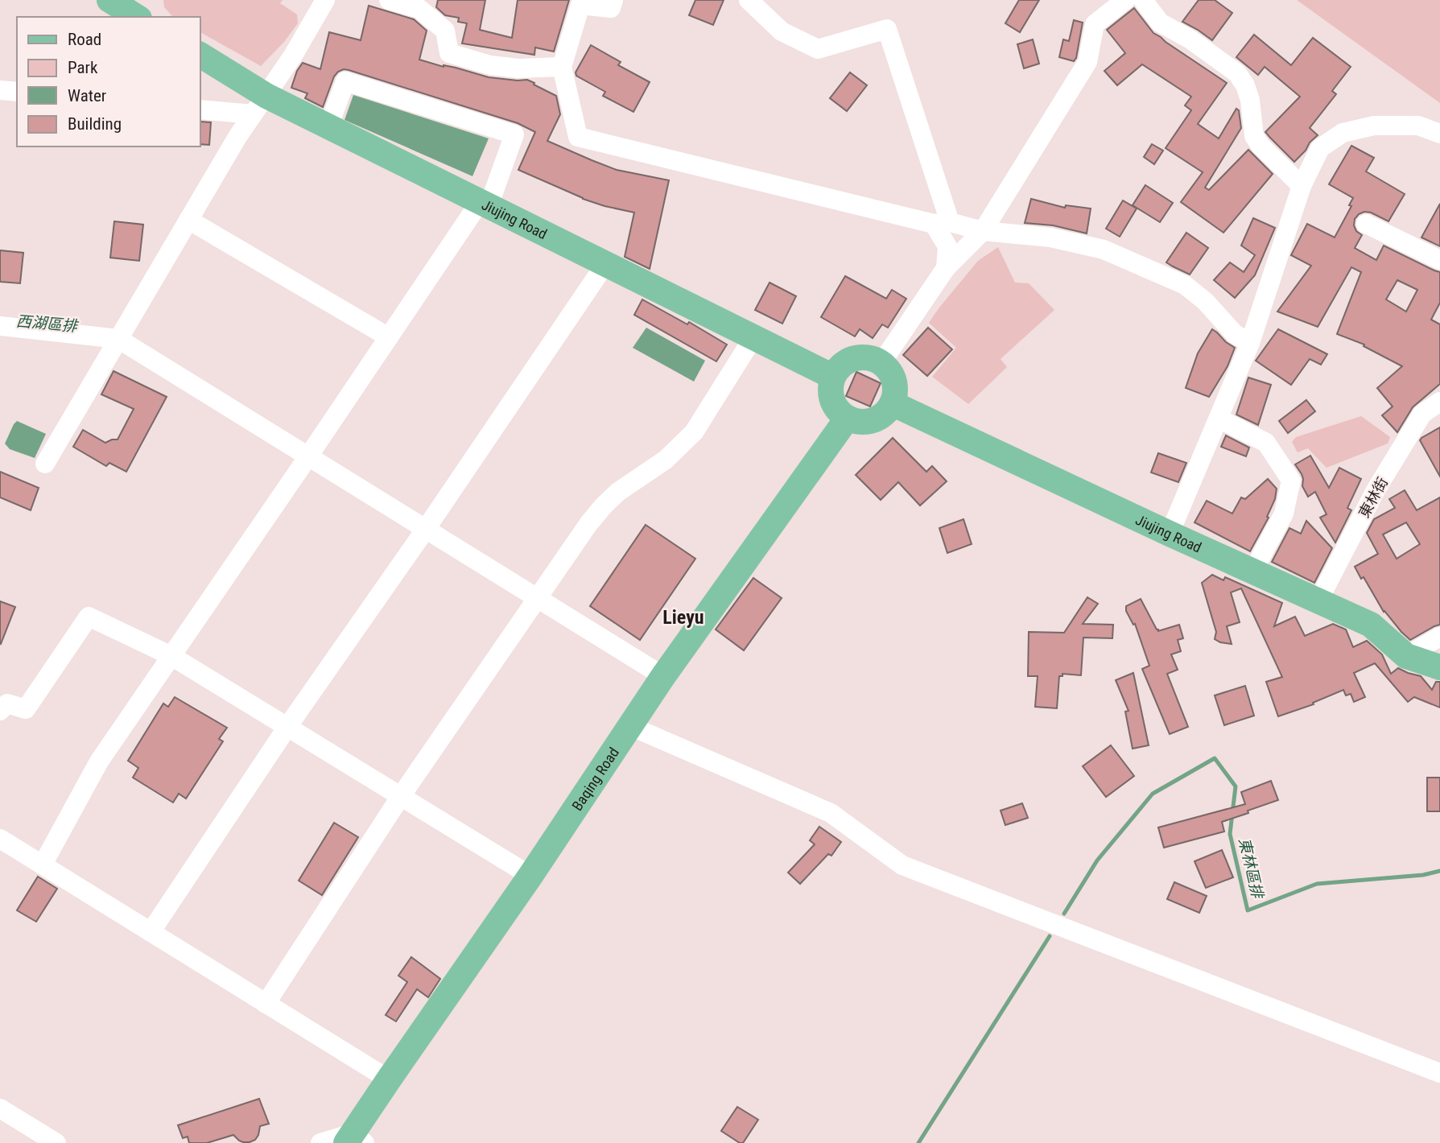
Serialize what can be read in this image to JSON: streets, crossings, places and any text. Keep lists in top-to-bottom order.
{
  "streets": {
    "main road": ["Jiujing Road", "Baqing Road"],
    "street": ["東林街"]
  },
  "crossings": [
    ["Jiujing Road", "東林街"],
    ["Jiujing Road", "Baqing Road"]
  ],
  "districts": ["Lieyu"],
  "water": ["西湖區排", "東林區排"],
  "legend": [
    "Road",
    "Park",
    "Water",
    "Building"
  ]
}
